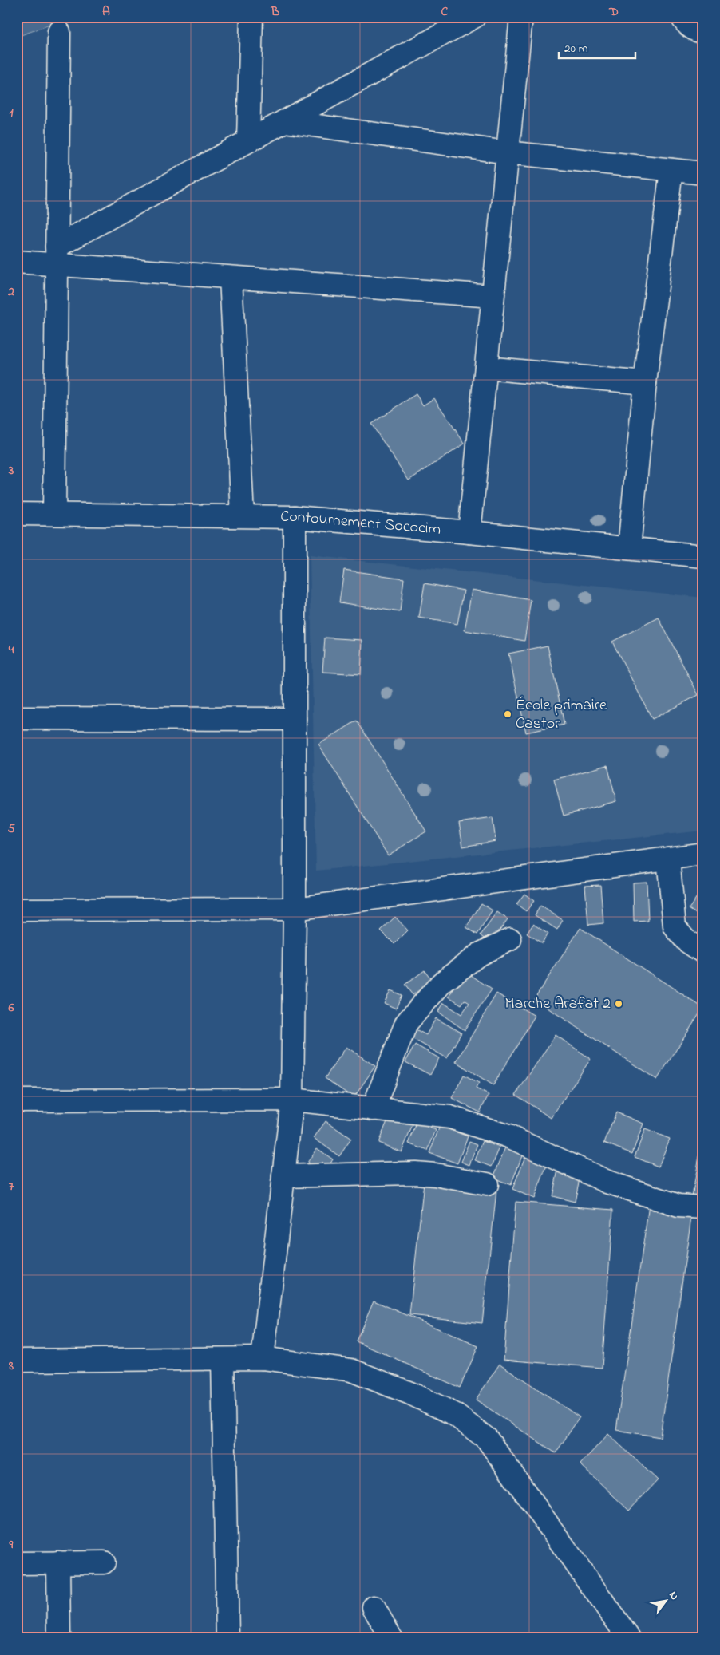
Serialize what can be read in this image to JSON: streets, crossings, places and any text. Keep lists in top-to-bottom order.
{
  "streets": {
    "street": ["Contournement Sococim"]
  },
  "places": ["École primaire Castor", "Marche Arafat 2"],
  "scale_bar": "20 m",
  "north": "top right",
  "grid": {
    "columns": [
      "A",
      "B",
      "C",
      "D"
    ],
    "rows": [
      "1",
      "2",
      "3",
      "4",
      "5",
      "6",
      "7",
      "8",
      "9"
    ]
  }
}
